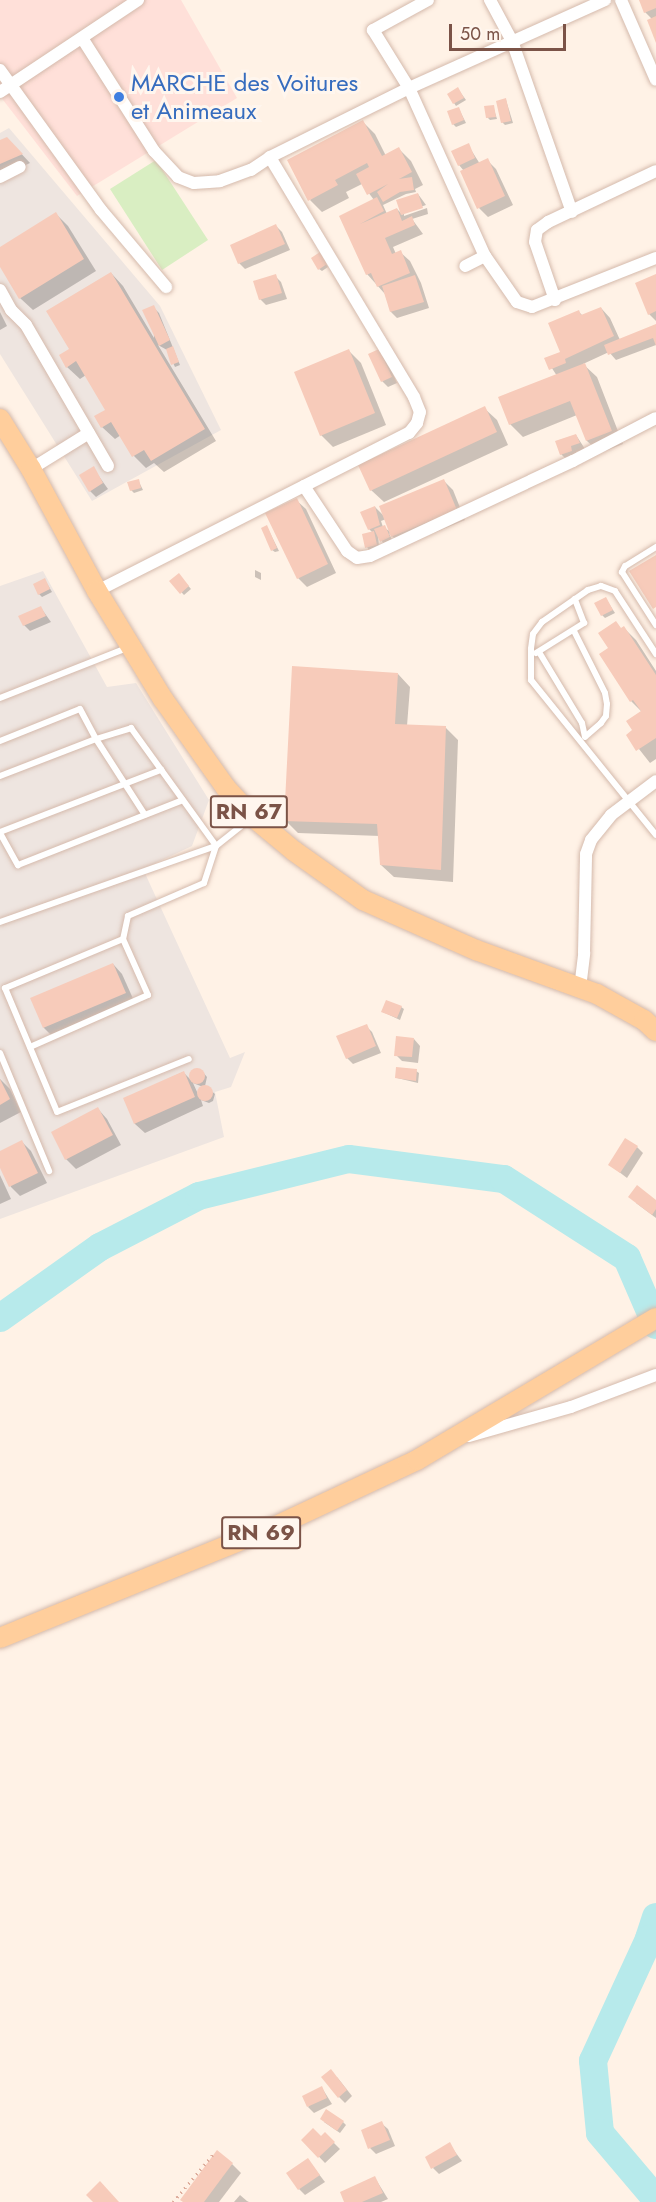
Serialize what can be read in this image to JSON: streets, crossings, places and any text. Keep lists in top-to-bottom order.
{
  "streets": {
    "main road": ["RN 67", "RN 69"]
  },
  "places": ["MARCHE des Voitures et Animeaux"],
  "scale_bar": "50 m"
}
